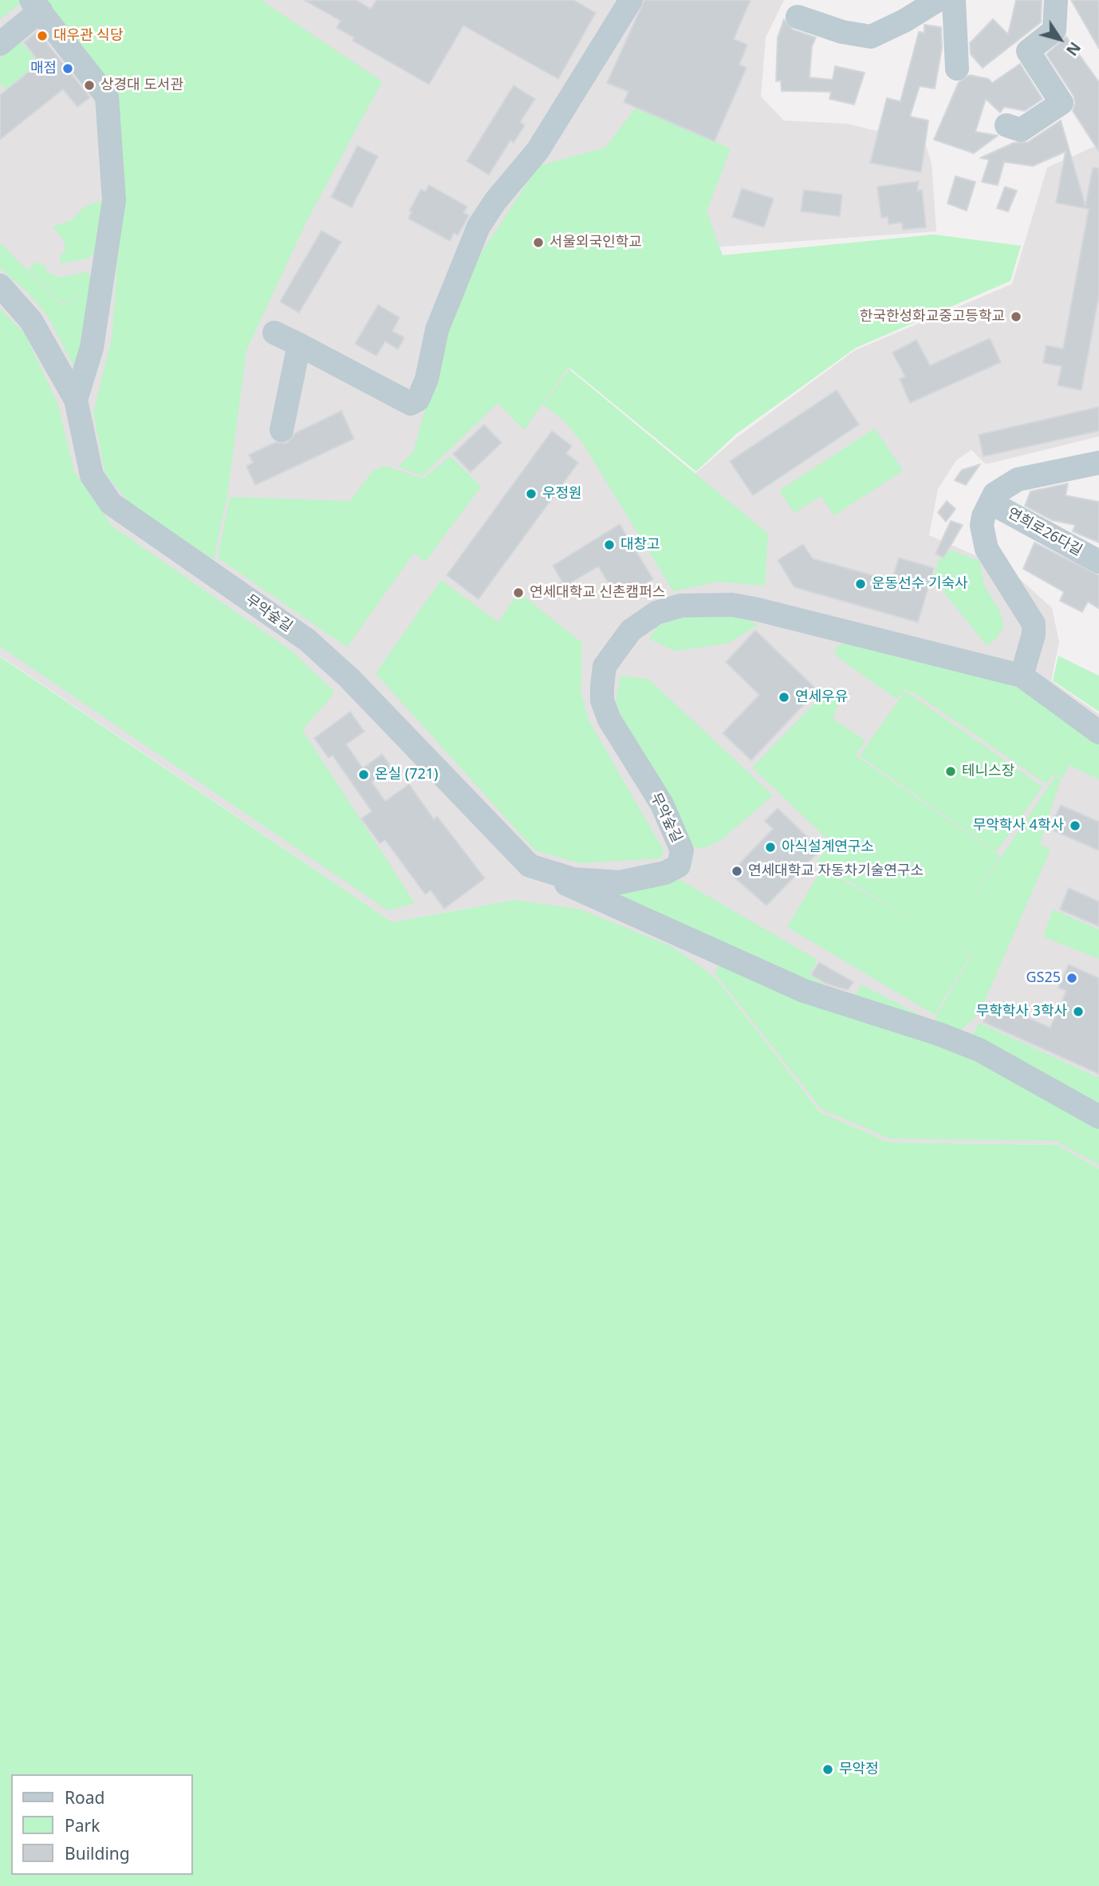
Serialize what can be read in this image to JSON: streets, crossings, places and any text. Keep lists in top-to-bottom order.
{
  "streets": {
    "street": ["연희로26다길", "무악숲길"]
  },
  "places": [
    "대우관 식당",
    "매점",
    "상경대 도서관",
    "서울외국인학교",
    "한국한성화교중고등학교",
    "우정원",
    "대창고",
    "운동선수 기숙사",
    "연세대학교 신촌캠퍼스",
    "연세우유",
    "테니스장",
    "온실 (721)",
    "무악학사 4학사",
    "아식설계연구소",
    "연세대학교 자동차기술연구소",
    "GS25",
    "무학학사 3학사",
    "무악정"
  ],
  "legend": ["Road", "Park", "Building"],
  "north": "bottom right"
}
